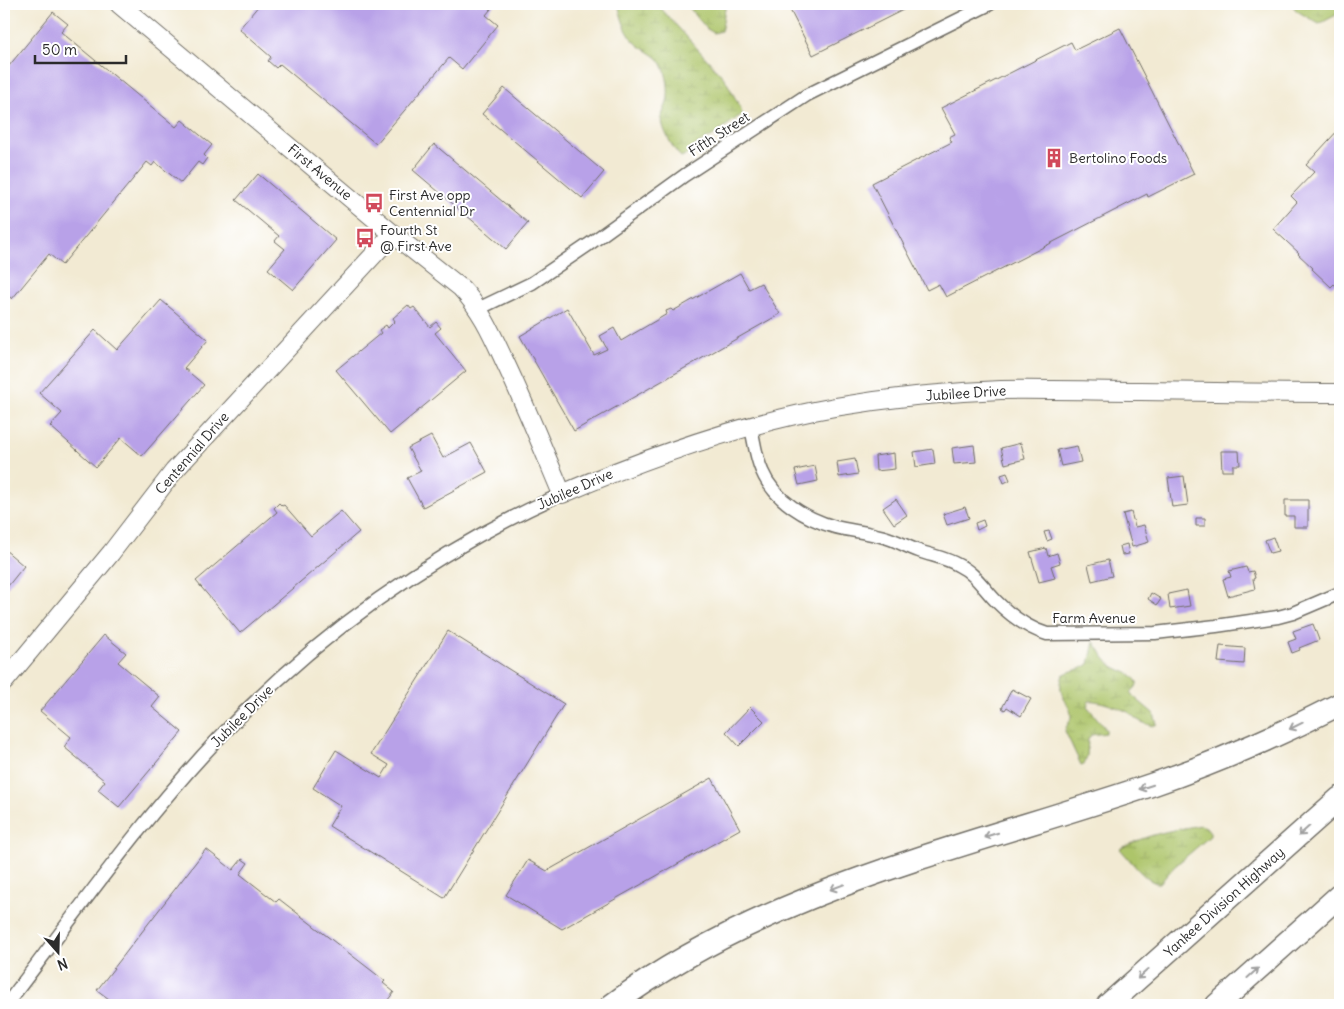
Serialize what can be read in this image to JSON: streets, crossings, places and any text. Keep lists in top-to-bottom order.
{
  "streets": {
    "highway": ["Yankee Division Highway"],
    "street": [
      "Fifth Street",
      "First Avenue",
      "Jubilee Drive",
      "Centennial Drive",
      "Farm Avenue"
    ]
  },
  "crossings": [
    ["Fifth Street", "First Avenue"],
    ["First Avenue", "Jubilee Drive"],
    ["First Avenue", "Centennial Drive"],
    ["Jubilee Drive", "Farm Avenue"]
  ],
  "places": {
    "building": ["Bertolino Foods"],
    "bus stop": ["First Ave opp Centennial Dr", "Fourth St @ First Ave"]
  },
  "scale_bar": "50 m",
  "north": "bottom"
}
